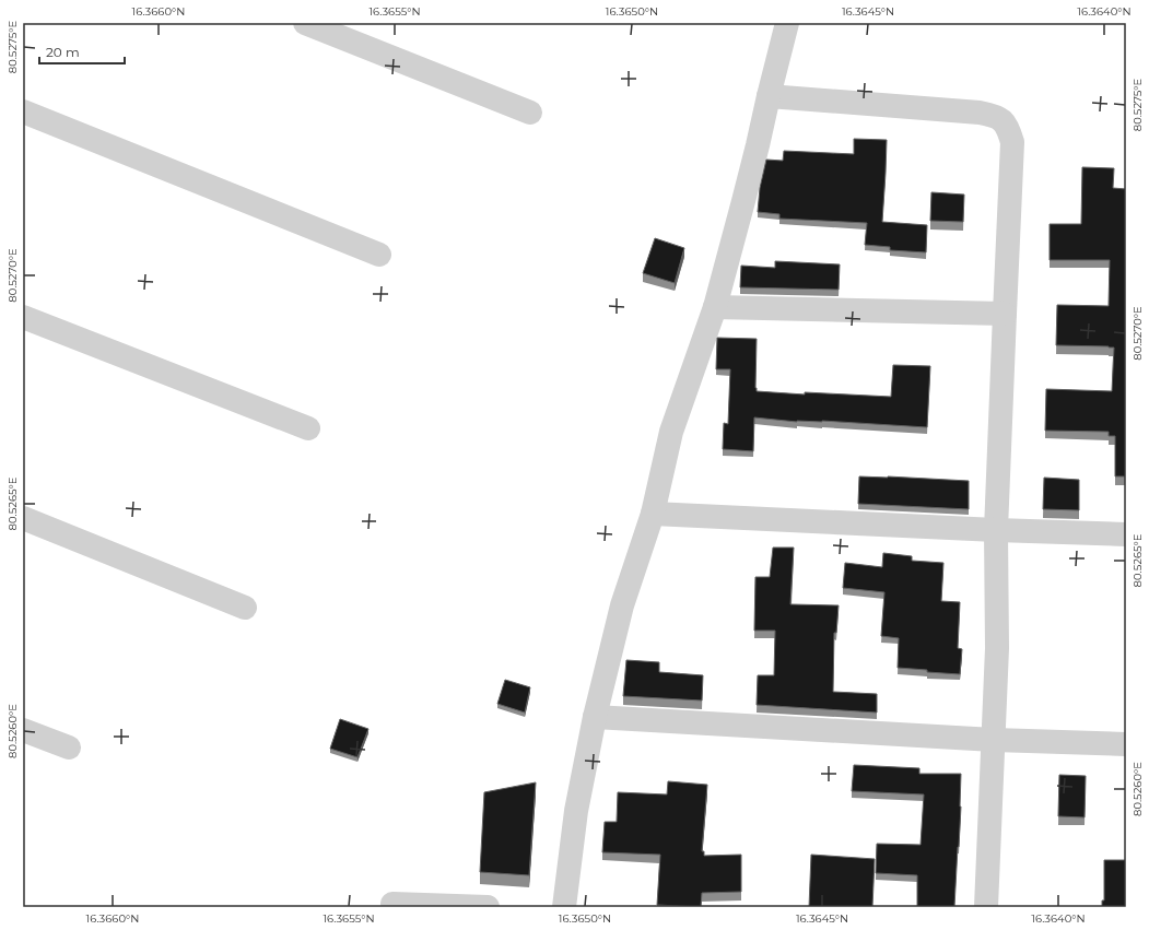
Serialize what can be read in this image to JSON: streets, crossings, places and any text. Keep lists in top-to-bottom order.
{
  "scale_bar": "20 m",
  "coordinates": [
    "16.3660°N",
    "16.3655°N",
    "16.3650°N",
    "16.3645°N",
    "16.3640°N",
    "80.5275°E",
    "80.5270°E",
    "80.5265°E",
    "80.5260°E"
  ]
}
